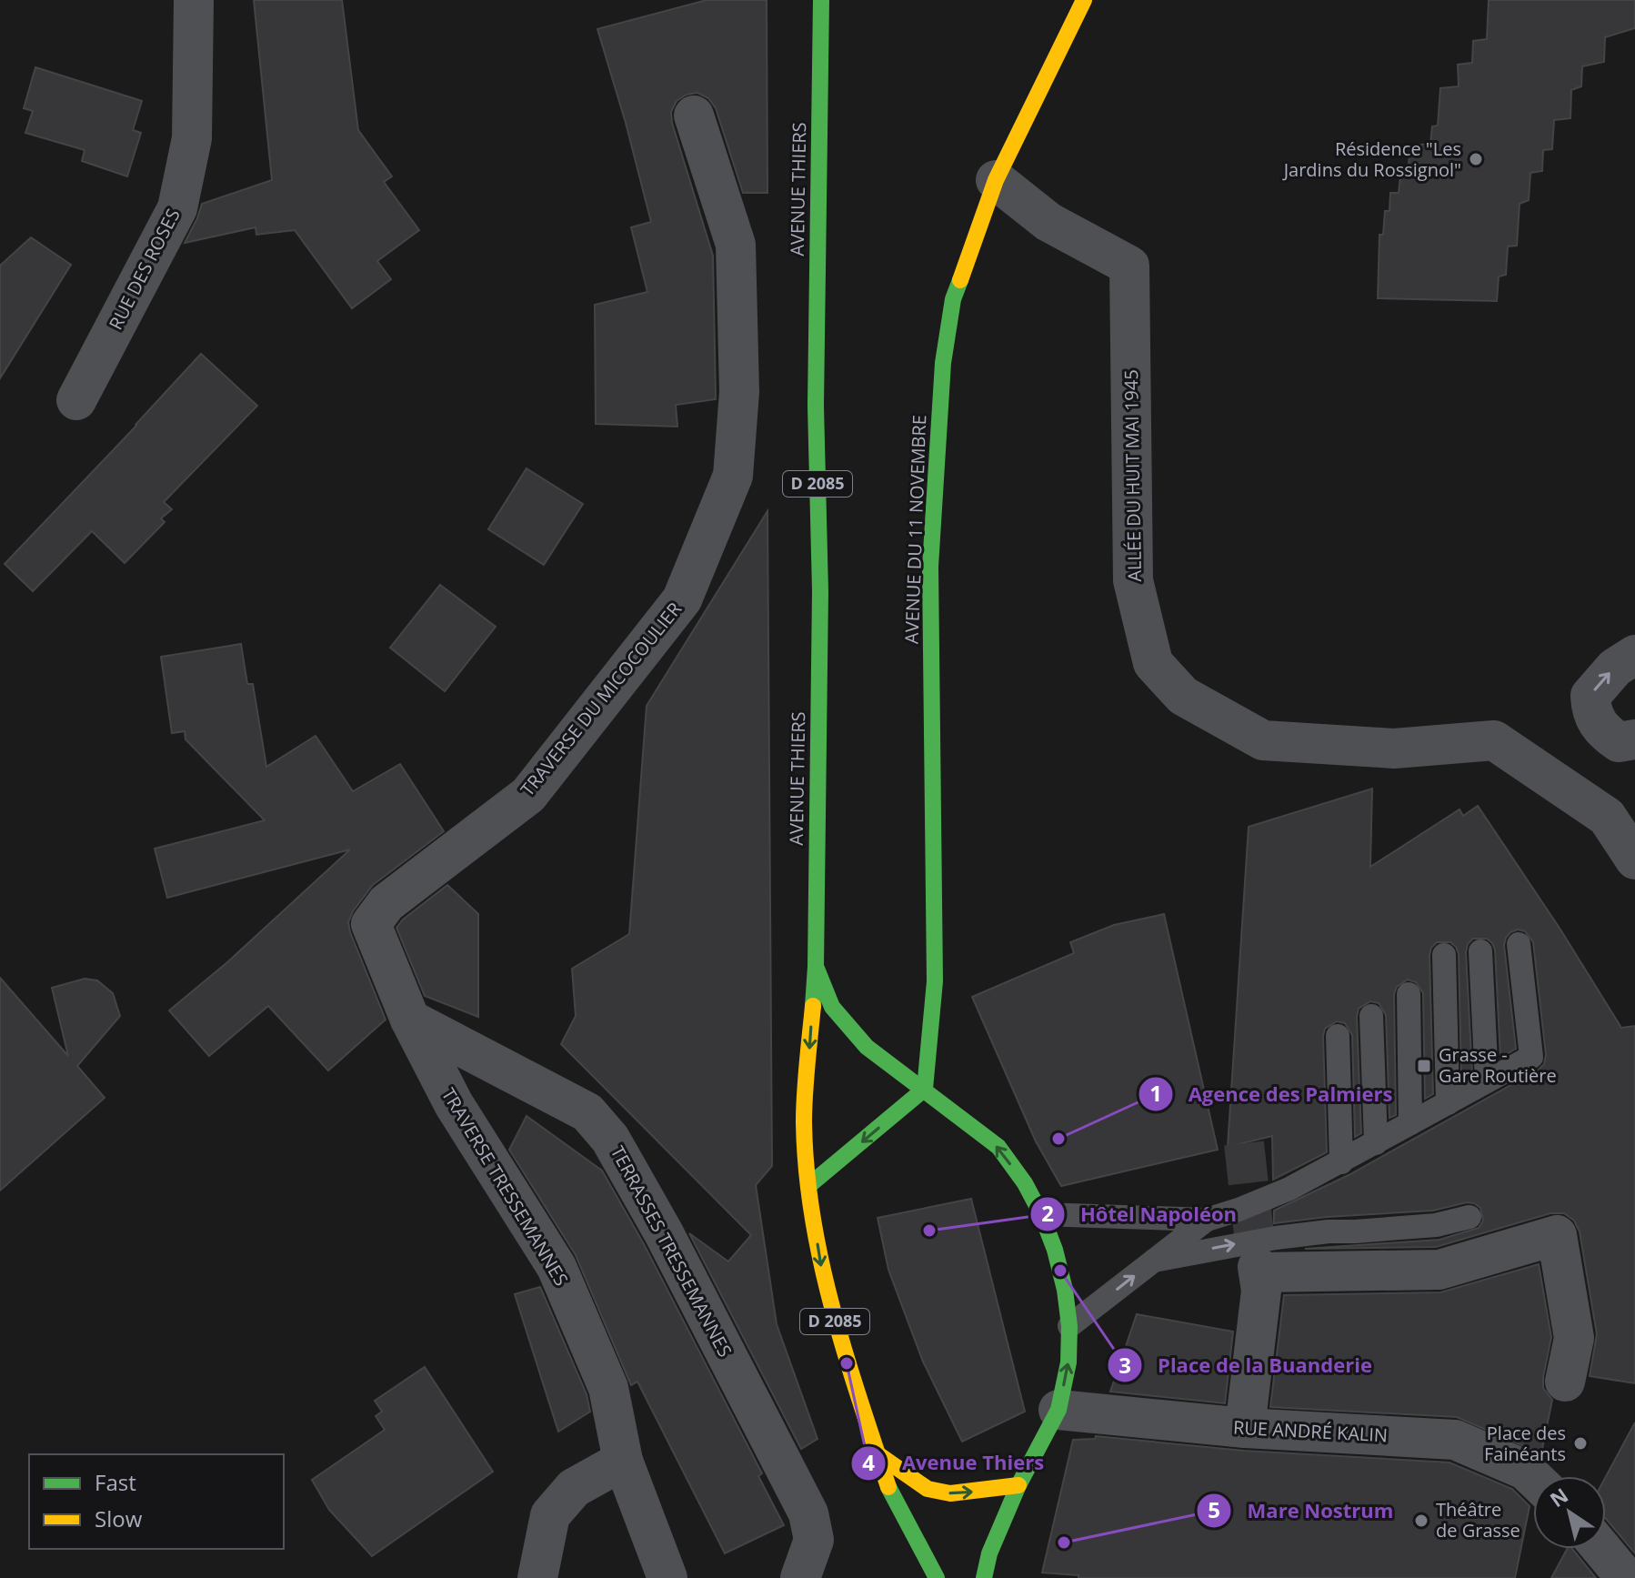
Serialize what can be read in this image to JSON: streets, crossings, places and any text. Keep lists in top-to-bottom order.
{
  "streets": {
    "main road": ["AVENUE THIERS", "D 2085", "AVENUE DU 11 NOVEMBRE"],
    "street": [
      "RUE DES ROSES",
      "ALLÉE DU HUIT MAI 1945",
      "TRAVERSE DU MICOCOULIER",
      "TRAVERSE TRESSEMANNES",
      "TERRASSES TRESSEMANNES",
      "RUE ANDRÉ KALIN"
    ]
  },
  "crossings": [
    ["AVENUE THIERS", "D 2085"],
    ["ALLÉE DU HUIT MAI 1945", "AVENUE DU 11 NOVEMBRE"],
    ["D 2085", "AVENUE DU 11 NOVEMBRE"],
    ["D 2085", "RUE ANDRÉ KALIN"],
    ["TRAVERSE DU MICOCOULIER", "TRAVERSE TRESSEMANNES"],
    ["TRAVERSE TRESSEMANNES", "TERRASSES TRESSEMANNES"]
  ],
  "places": {
    "other": [
      "Résidence \"Les Jardins du Rossignol\"",
      "Agence des Palmiers",
      "Hôtel Napoléon",
      "Place de la Buanderie",
      "Avenue Thiers",
      "Place des Fainéants",
      "Théâtre de Grasse",
      "Mare Nostrum"
    ],
    "transit": ["Grasse - Gare Routière"]
  },
  "legend": ["Fast", "Slow"],
  "north": "top left"
}
